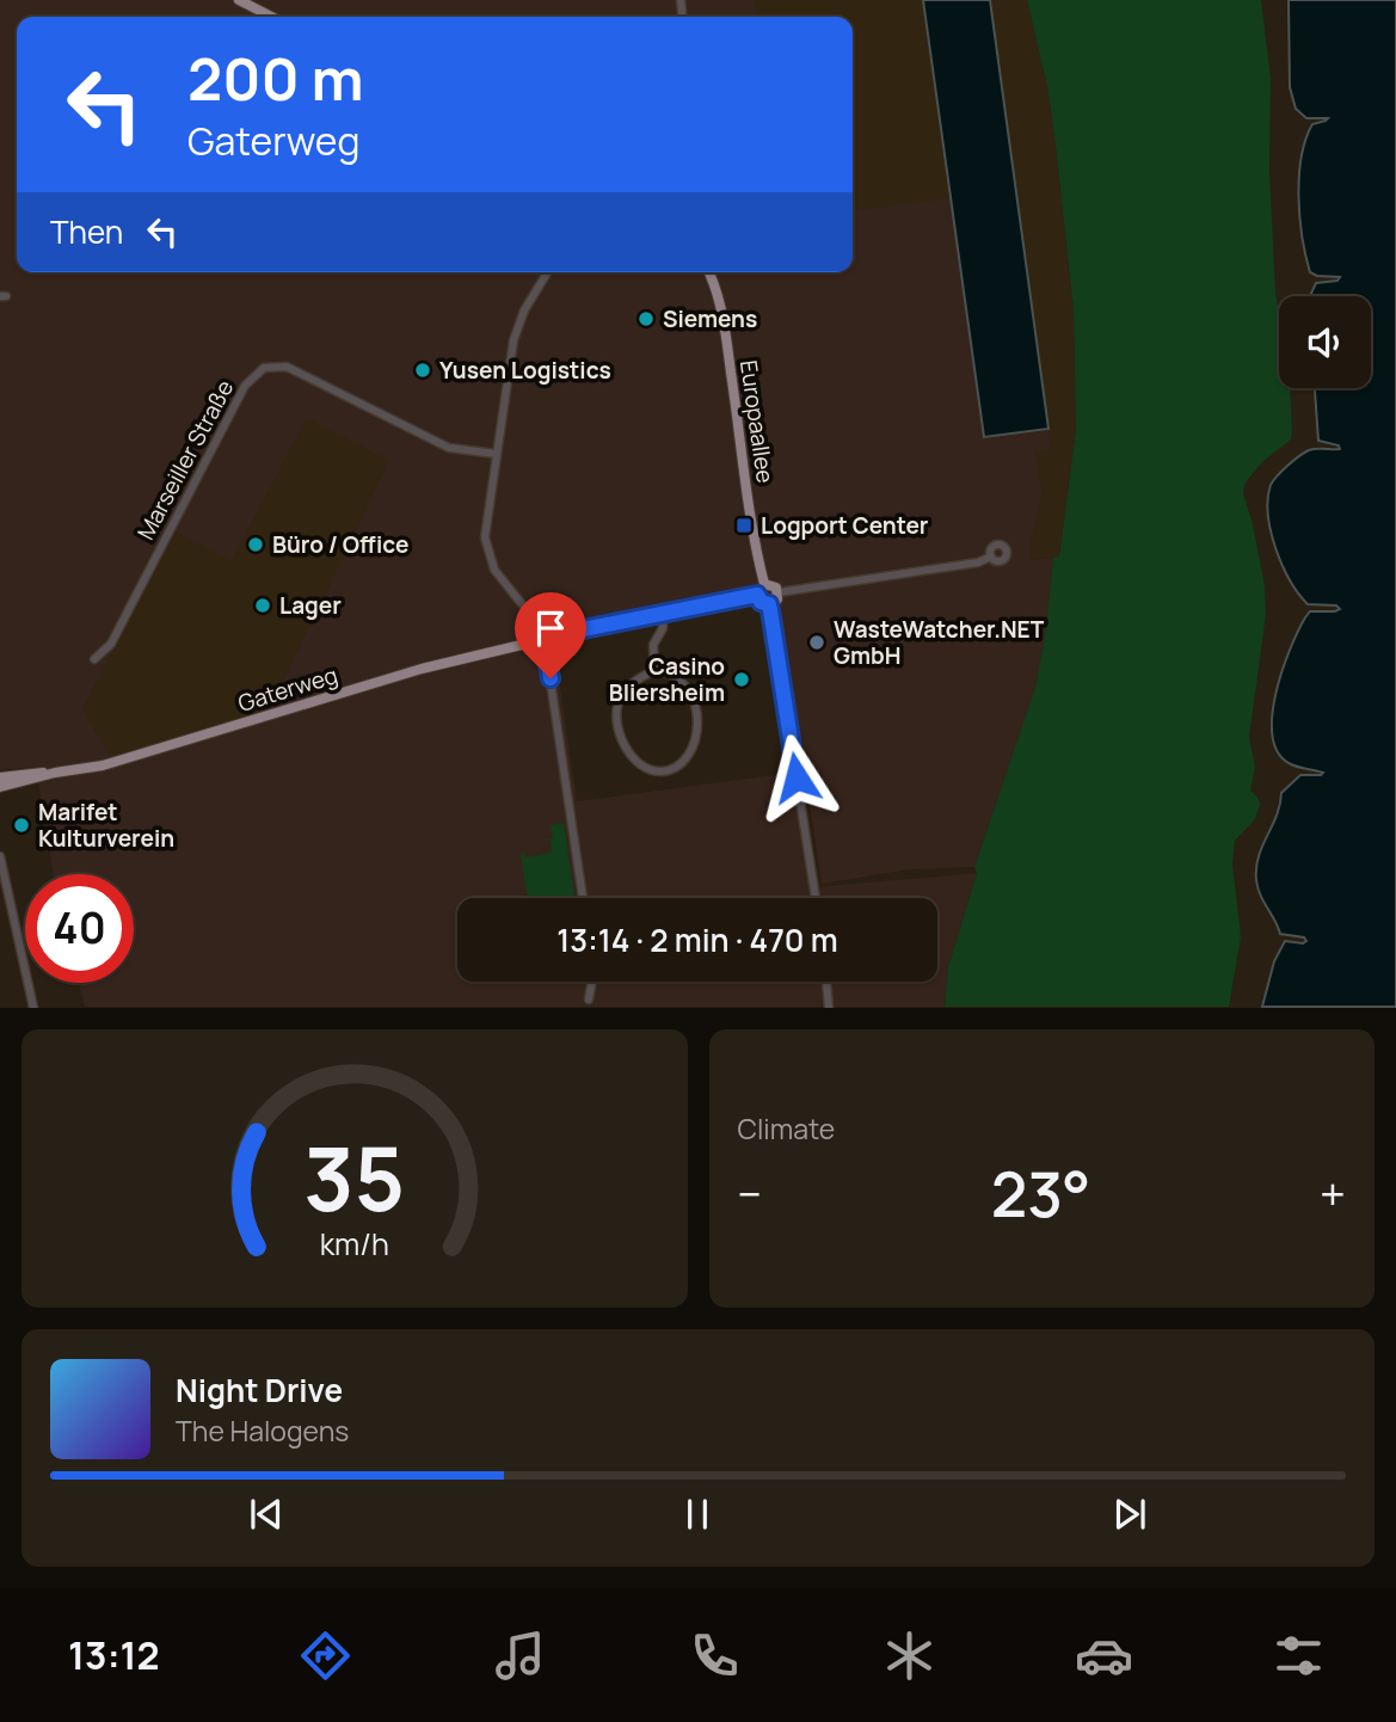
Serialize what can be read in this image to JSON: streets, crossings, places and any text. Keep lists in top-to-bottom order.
{
  "streets": {
    "main road": ["Europaallee", "Gaterweg"],
    "street": ["Marseiller Straße"]
  },
  "places": {
    "other": [
      "Siemens",
      "Yusen Logistics",
      "Büro / Office",
      "Lager",
      "WasteWatcher.NET GmbH",
      "Casino Bliersheim",
      "Marifet Kulturverein"
    ],
    "transit": ["Logport Center"]
  },
  "page": {
    "turn": ["200 m", "Gaterweg"],
    "then": "Then",
    "limit": "40",
    "trip": "13:14 · 2 min · 470 m",
    "tile": "Climate",
    "heat": ["−", "23°", "+"],
    "song": ["Night Drive", "The Halogens"],
    "tabs": "13:12",
    "gauge": ["35", "km/h"]
  }
}
